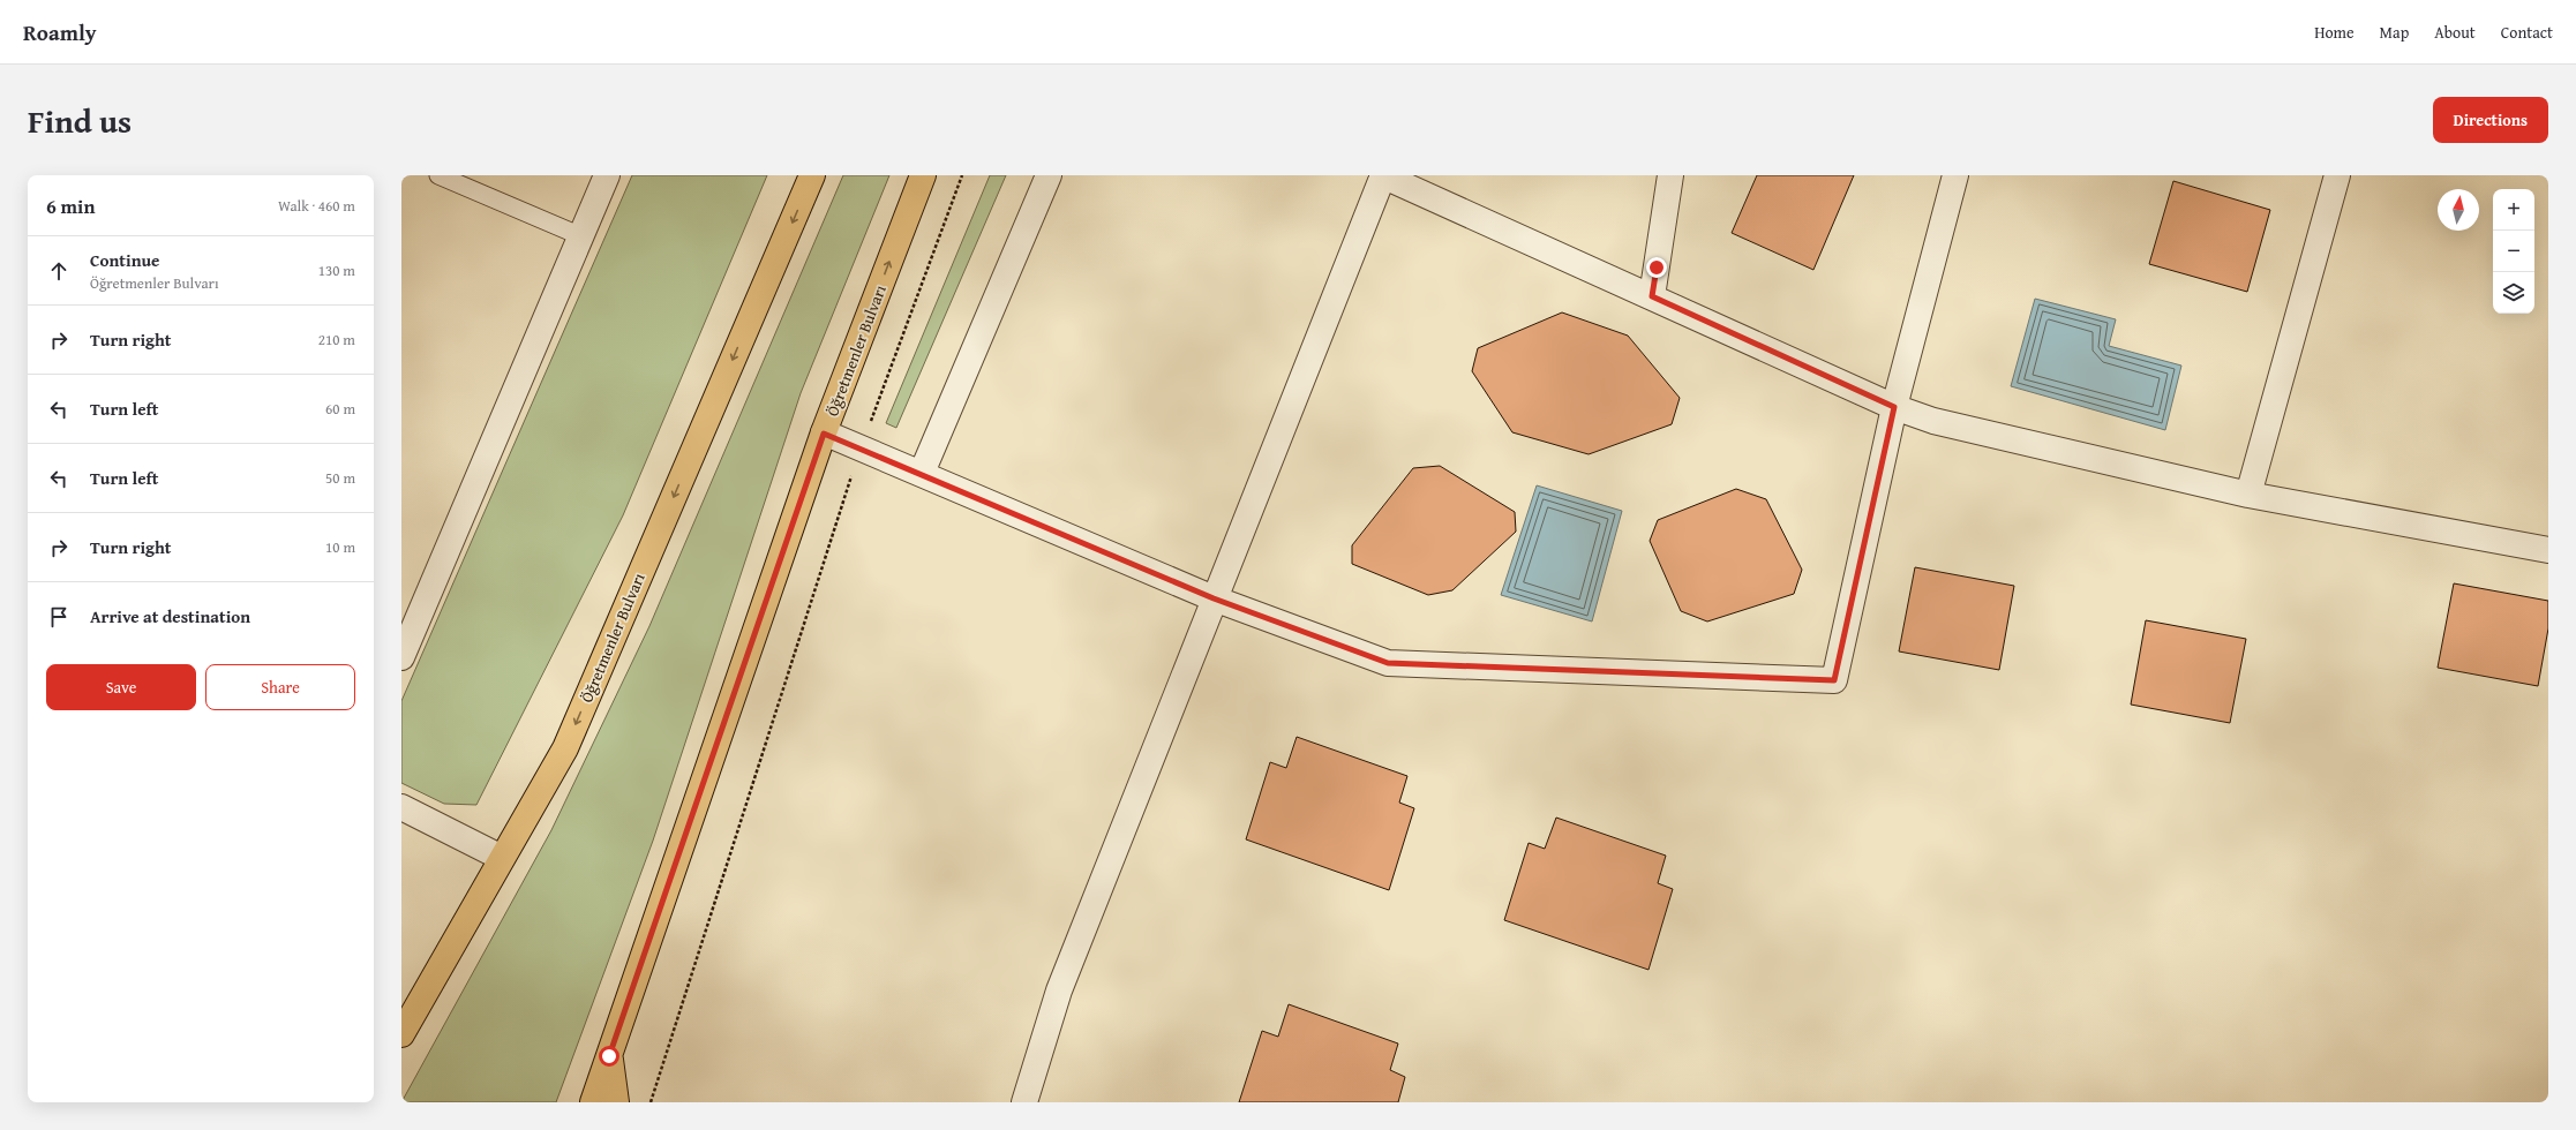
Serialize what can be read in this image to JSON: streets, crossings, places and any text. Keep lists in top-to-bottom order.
{
  "streets": {
    "main road": ["Öğretmenler Bulvarı"]
  },
  "north": "top",
  "page": {
    "header": "Roamly",
    "nav": [
      "Home",
      "Map",
      "About",
      "Contact"
    ],
    "title": "Find us",
    "buttons": [
      "Directions",
      ["Save", "Share"]
    ],
    "heading": ["6 min", "Walk · 460 m"],
    "map_buttons": ["+", "−"],
    "list": [
      ["Continue", "Öğretmenler Bulvarı", "130 m"],
      ["Turn right", "210 m"],
      ["Turn left", "60 m"],
      ["Turn left", "50 m"],
      ["Turn right", "10 m"],
      "Arrive at destination"
    ]
  }
}
